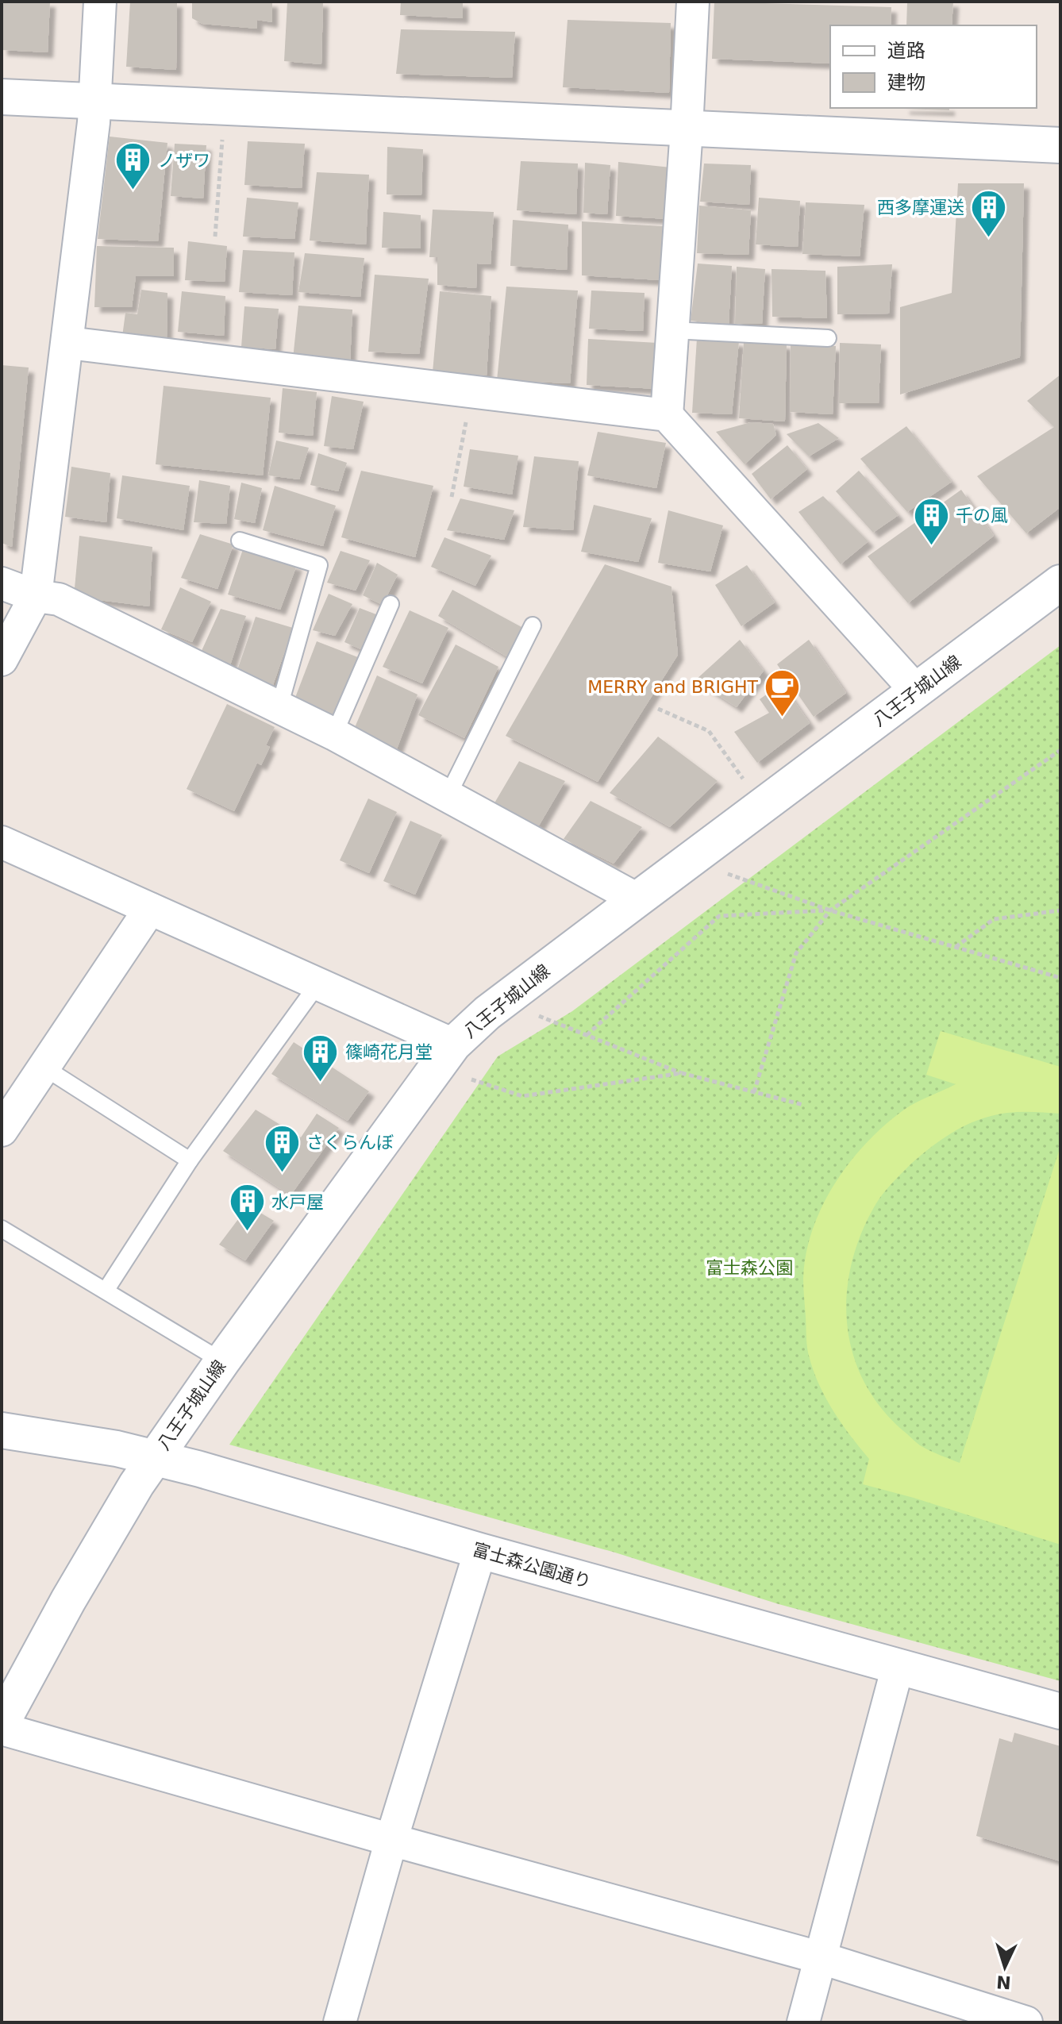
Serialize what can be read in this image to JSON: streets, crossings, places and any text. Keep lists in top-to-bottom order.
{
  "streets": {
    "street": ["八王子城山線", "富士森公園通り"]
  },
  "crossings": [
    ["八王子城山線", "富士森公園通り"]
  ],
  "parks": ["富士森公園"],
  "places": {
    "building": [
      "ノザワ",
      "西多摩運送",
      "千の風",
      "篠崎花月堂",
      "さくらんぼ",
      "水戸屋"
    ],
    "cafe": ["MERRY and BRIGHT"]
  },
  "legend": ["道路", "建物"],
  "north": "bottom"
}
